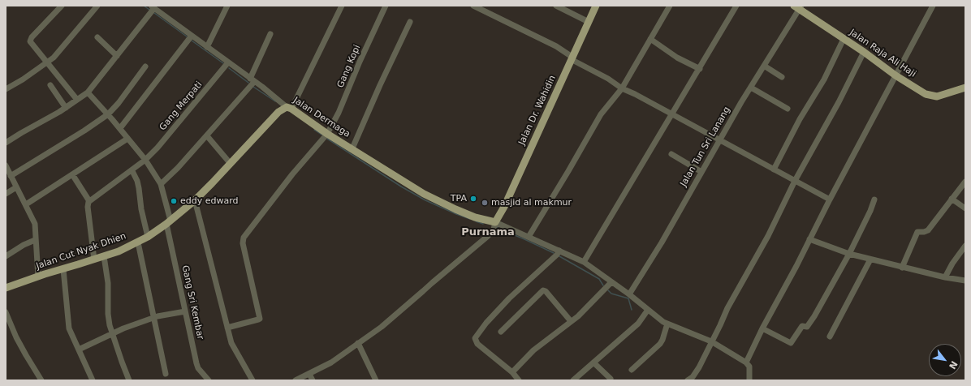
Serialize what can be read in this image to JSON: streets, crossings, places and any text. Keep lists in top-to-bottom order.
{
  "streets": {
    "main road": [
      "Jalan Raja Ali Haji",
      "Jalan Dr. Wahidin",
      "Jalan Dermaga",
      "Jalan Cut Nyak Dhien"
    ],
    "street": [
      "Gang Kopi",
      "Gang Merpati",
      "Jalan Tun Sri Lanang",
      "Gang Sri Kembar"
    ]
  },
  "crossings": [
    ["Jalan Raja Ali Haji", "Jalan Tun Sri Lanang"],
    ["Gang Kopi", "Jalan Dermaga"],
    ["Gang Merpati", "Jalan Dermaga"],
    ["Gang Merpati", "Gang Sri Kembar"],
    ["Jalan Dr. Wahidin", "Jalan Dermaga"],
    ["Jalan Dermaga", "Jalan Cut Nyak Dhien"],
    ["Jalan Cut Nyak Dhien", "Gang Sri Kembar"]
  ],
  "districts": ["Purnama"],
  "places": ["TPA", "eddy edward", "masjid al makmur"],
  "north": "bottom right"
}
